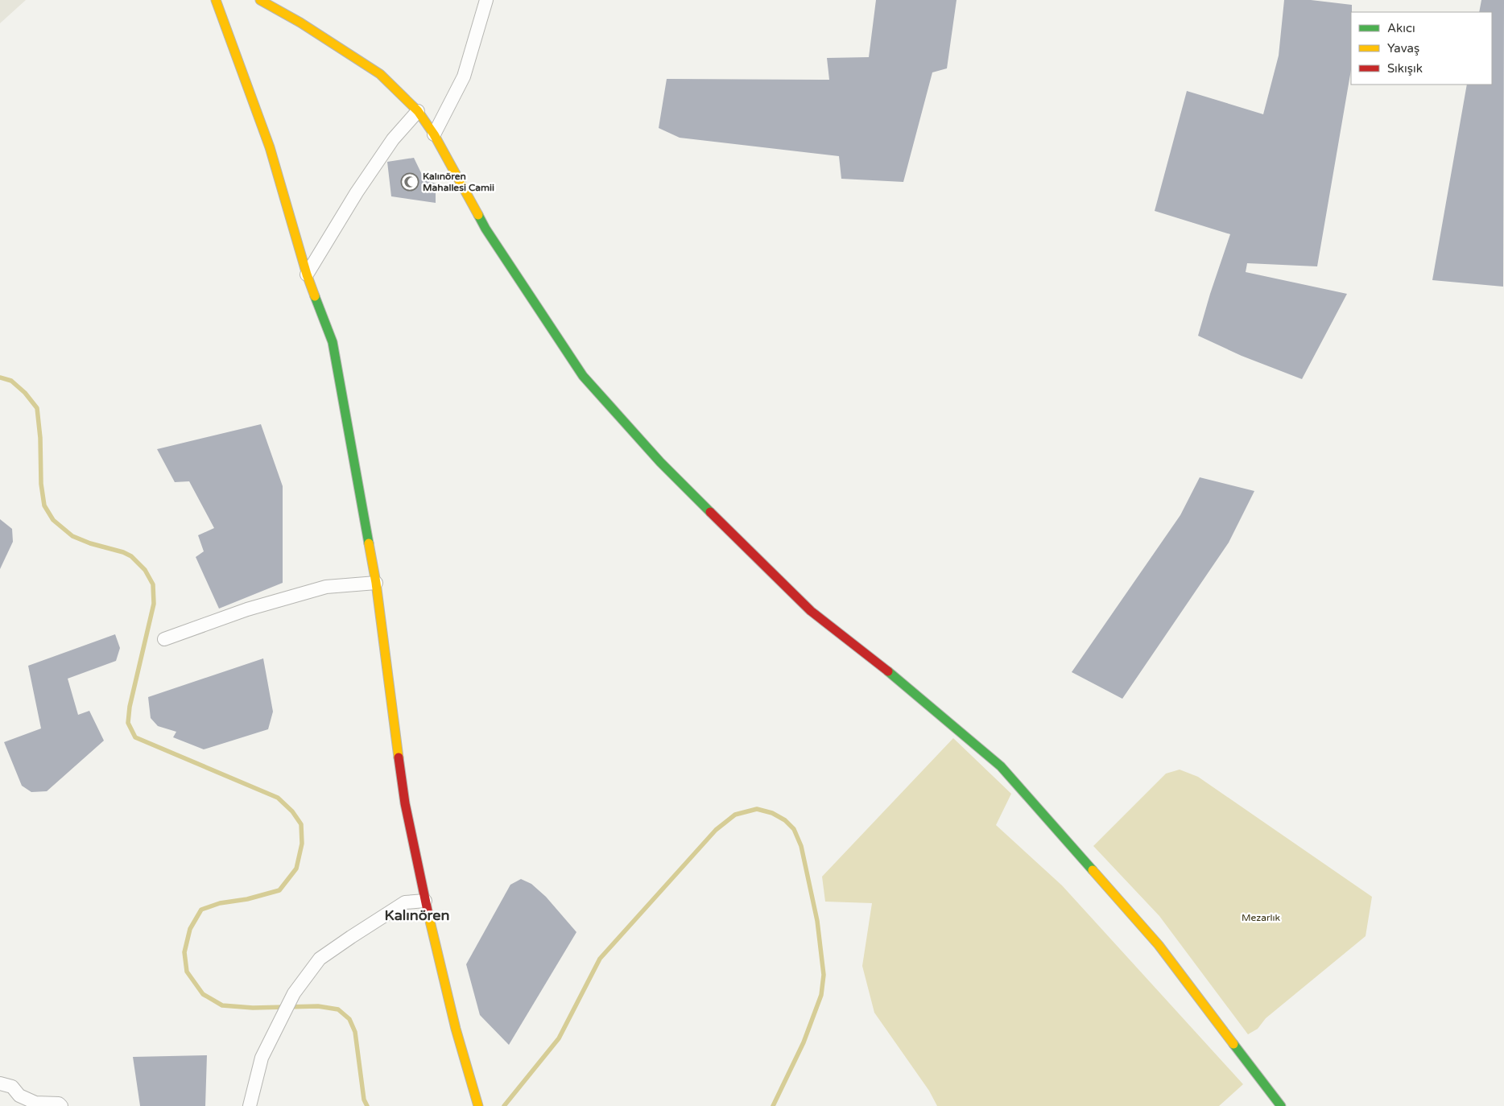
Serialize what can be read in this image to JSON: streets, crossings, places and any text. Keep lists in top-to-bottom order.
{
  "districts": ["Kalınören"],
  "parks": ["Mezarlık"],
  "places": {
    "mosque": ["Kalınören Mahallesi Camii"]
  },
  "legend": ["Akıcı", "Yavaş", "Sıkışık"]
}
